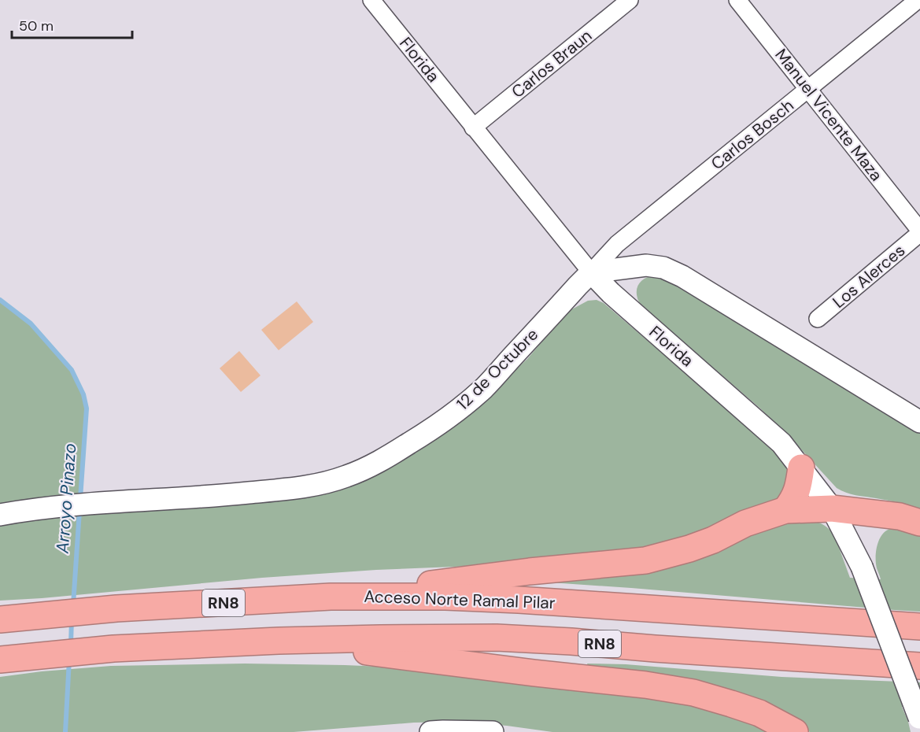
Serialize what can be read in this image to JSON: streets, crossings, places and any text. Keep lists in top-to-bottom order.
{
  "streets": {
    "highway": ["Acceso Norte Ramal Pilar", "RN8"],
    "street": [
      "Florida",
      "Carlos Braun",
      "Manuel Vicente Maza",
      "Carlos Bosch",
      "Los Alerces",
      "12 de Octubre"
    ]
  },
  "crossings": [
    ["Florida", "Carlos Braun"],
    ["Florida", "Carlos Bosch"],
    ["Florida", "12 de Octubre"],
    ["Manuel Vicente Maza", "Carlos Bosch"],
    ["Manuel Vicente Maza", "Los Alerces"],
    ["Carlos Bosch", "12 de Octubre"]
  ],
  "water": ["Arroyo Pinazo"],
  "scale_bar": "50 m"
}
